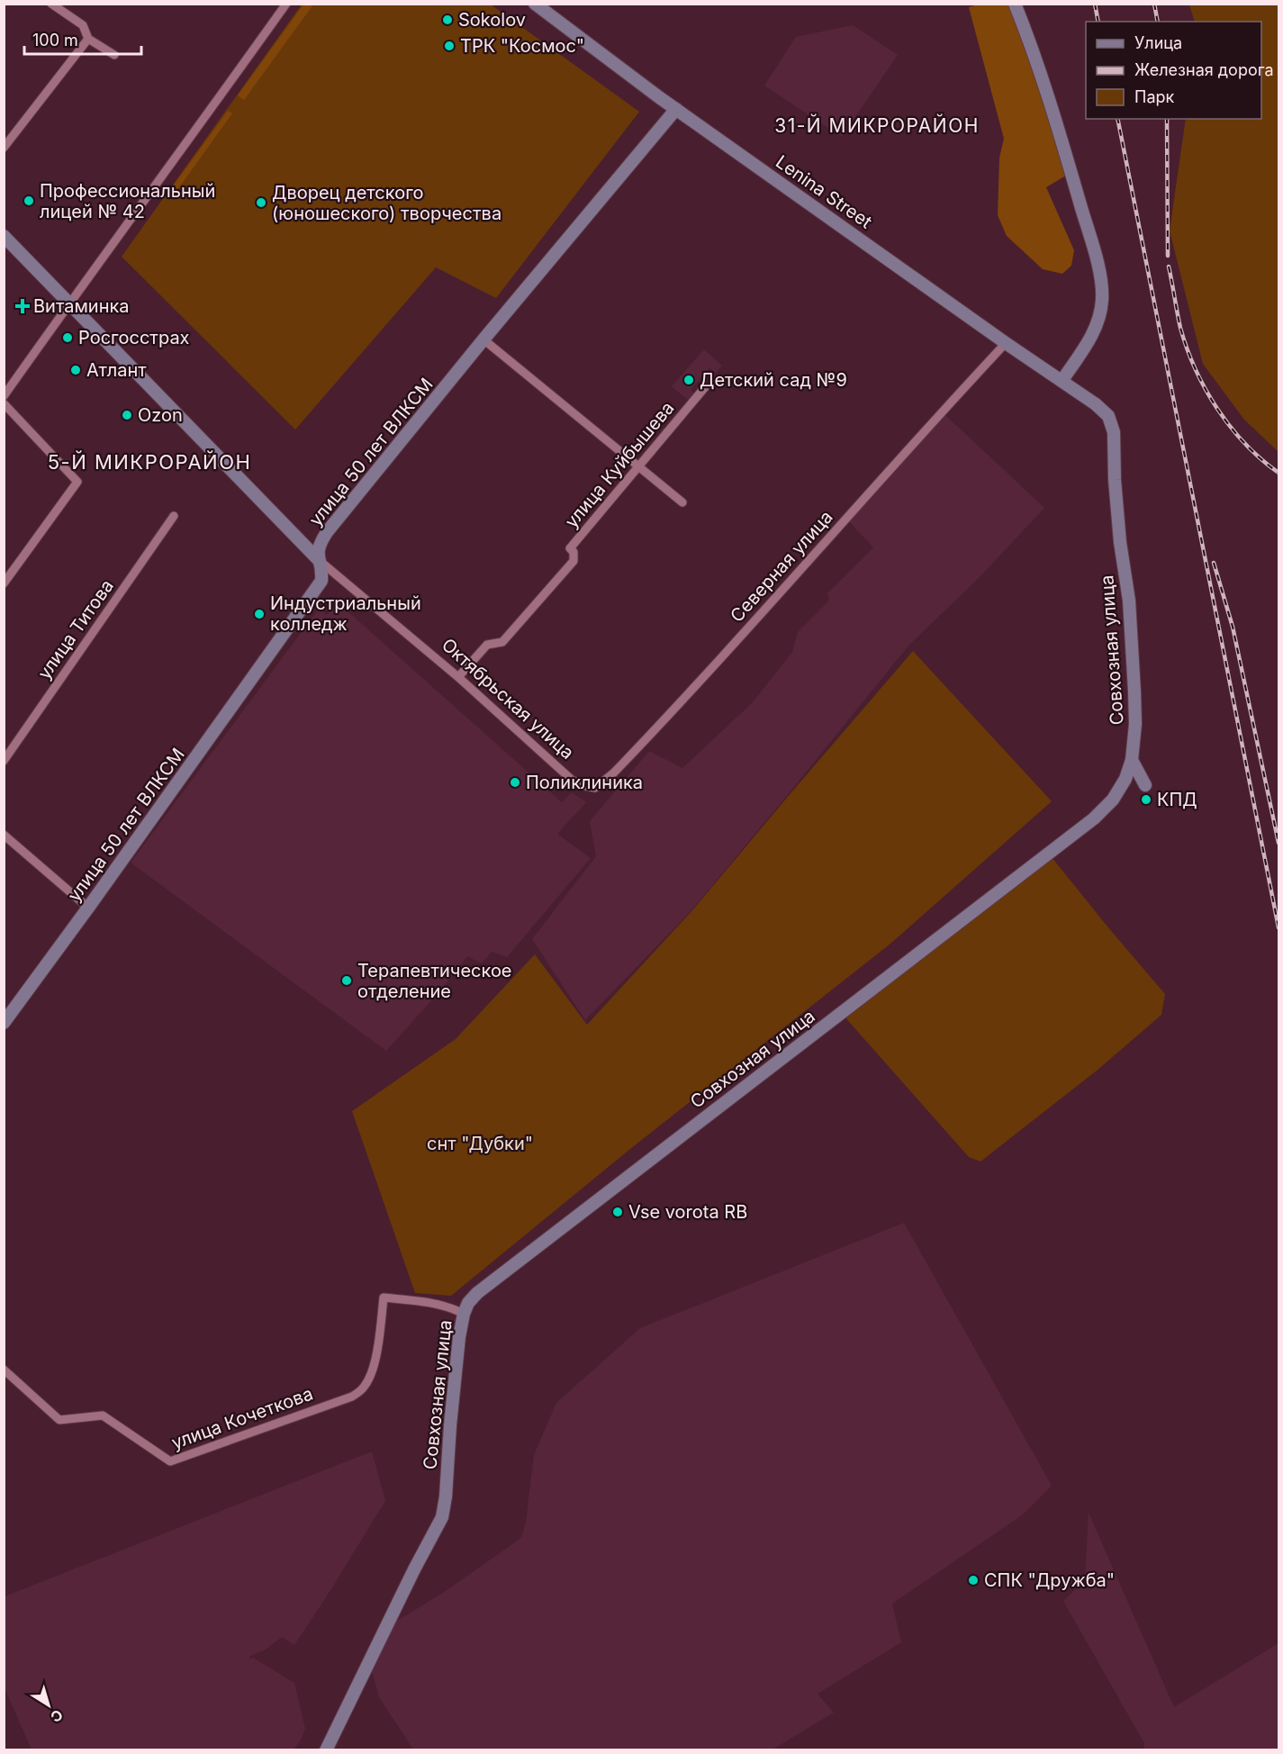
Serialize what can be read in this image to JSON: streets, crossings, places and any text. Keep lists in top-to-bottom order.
{
  "streets": {
    "street": [
      "Lenina Street",
      "улица 50 лет ВЛКСМ",
      "улица Куйбышева",
      "Северная улица",
      "улица Титова",
      "Совхозная улица",
      "Октябрьская улица",
      "улица Кочеткова"
    ]
  },
  "crossings": [
    ["Lenina Street", "улица 50 лет ВЛКСМ"],
    ["Lenina Street", "Северная улица"],
    ["Lenina Street", "Совхозная улица"],
    ["улица 50 лет ВЛКСМ", "Октябрьская улица"],
    ["улица Куйбышева", "Октябрьская улица"],
    ["Северная улица", "Октябрьская улица"],
    ["Совхозная улица", "улица Кочеткова"]
  ],
  "districts": ["31-Й МИКРОРАЙОН", "5-Й МИКРОРАЙОН"],
  "parks": ["снт \"Дубки\""],
  "places": {
    "other": [
      "Sokolov",
      "ТРК \"Космос\"",
      "Профессиональный лицей № 42",
      "Дворец детского (юношеского) творчества",
      "Росгосстрах",
      "Атлант",
      "Детский сад №9",
      "Ozon",
      "Индустриальный колледж",
      "Поликлиника",
      "КПД",
      "Терапевтическое отделение",
      "Vse vorota RB",
      "СПК \"Дружба\""
    ],
    "health": ["Витаминка"]
  },
  "legend": ["Улица", "Железная дорога", "Парк"],
  "scale_bar": "100 m",
  "north": "bottom right"
}
